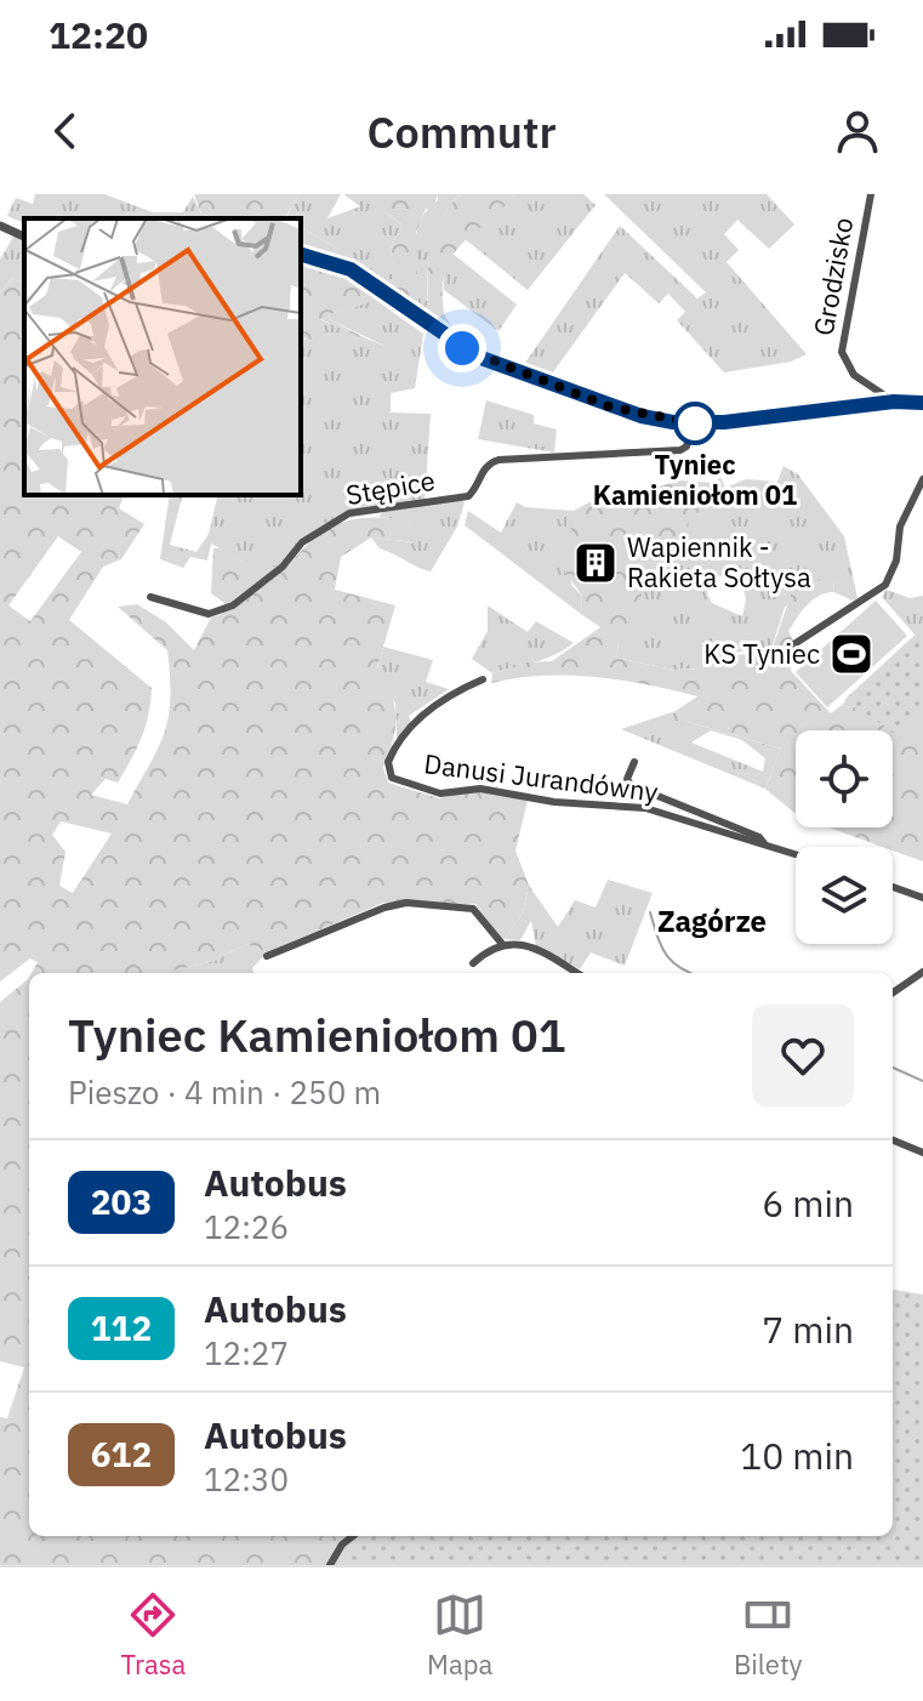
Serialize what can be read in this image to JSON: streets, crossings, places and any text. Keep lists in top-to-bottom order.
{
  "streets": {
    "street": ["Grodzisko", "Stępice", "Danusi Jurandówny"]
  },
  "districts": ["Zagórze"],
  "places": {
    "other": ["Tyniec Kamieniołom 01"],
    "building": ["Wapiennik - Rakieta Sołtysa"],
    "sports": ["KS Tyniec"]
  },
  "lines": ["bus line 203"],
  "page": {
    "status": "12:20",
    "header": "Commutr",
    "heading": ["Tyniec Kamieniołom 01", "Pieszo · 4 min · 250 m"],
    "list": [
      {
        "mark": "203",
        "name": "Autobus",
        "note": "12:26",
        "value": "6 min"
      },
      {
        "mark": "112",
        "name": "Autobus",
        "note": "12:27",
        "value": "7 min"
      },
      {
        "mark": "612",
        "name": "Autobus",
        "note": "12:30",
        "value": "10 min"
      }
    ],
    "tabs": ["Trasa", "Mapa", "Bilety"]
  }
}
